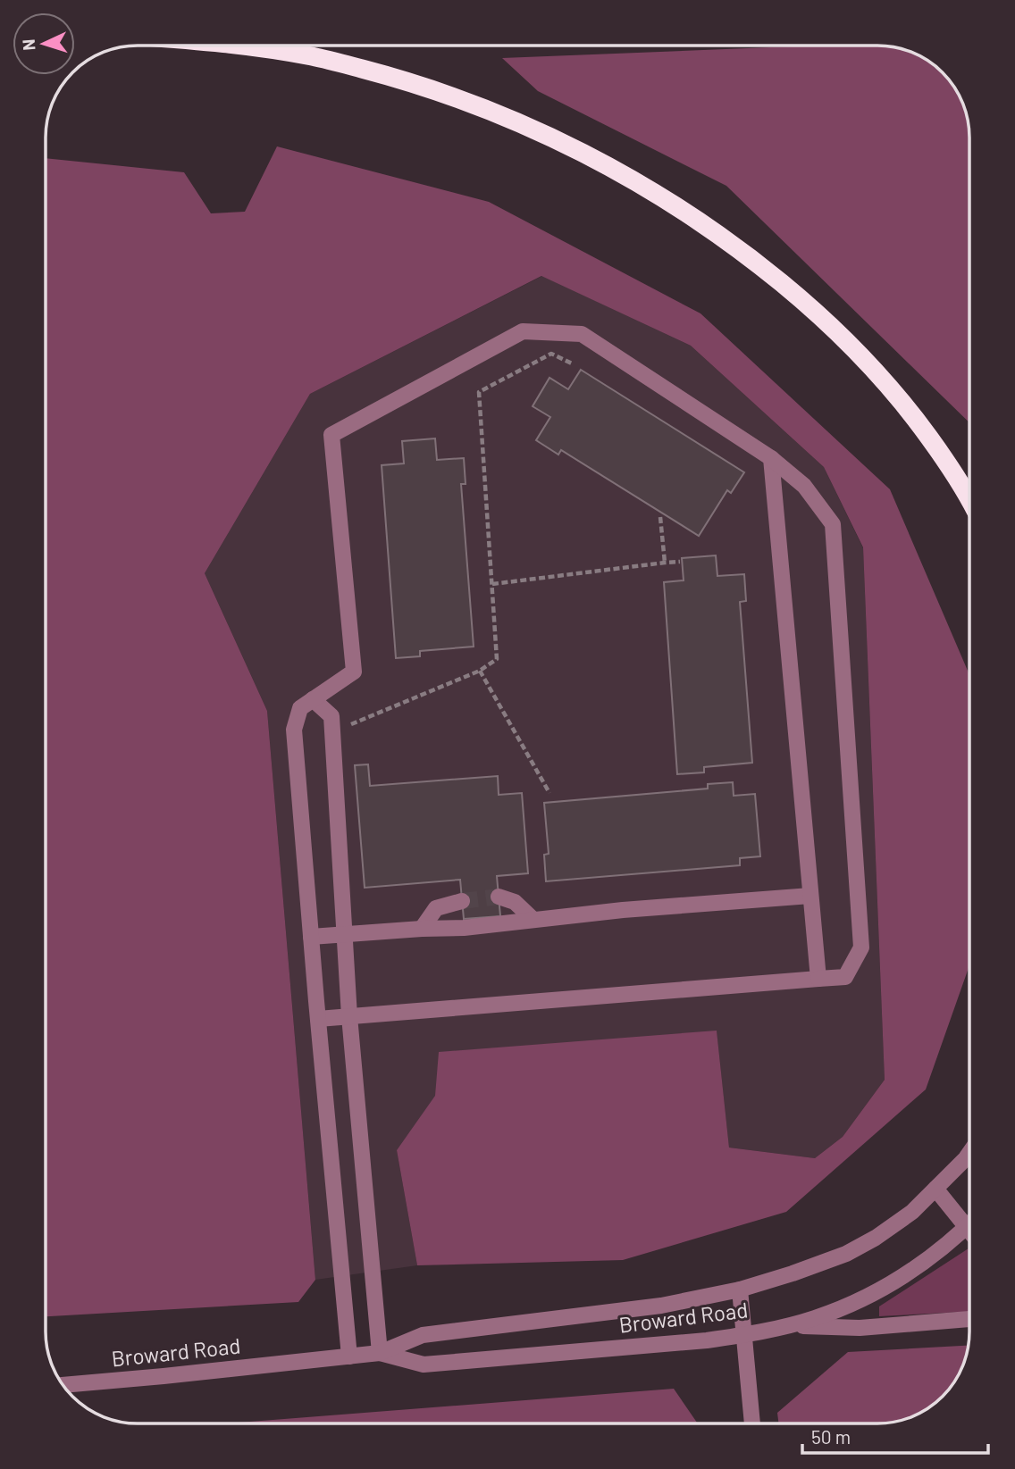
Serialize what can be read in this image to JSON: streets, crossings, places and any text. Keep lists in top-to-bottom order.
{
  "streets": {
    "street": ["Broward Road"]
  },
  "scale_bar": "50 m",
  "north": "left"
}
